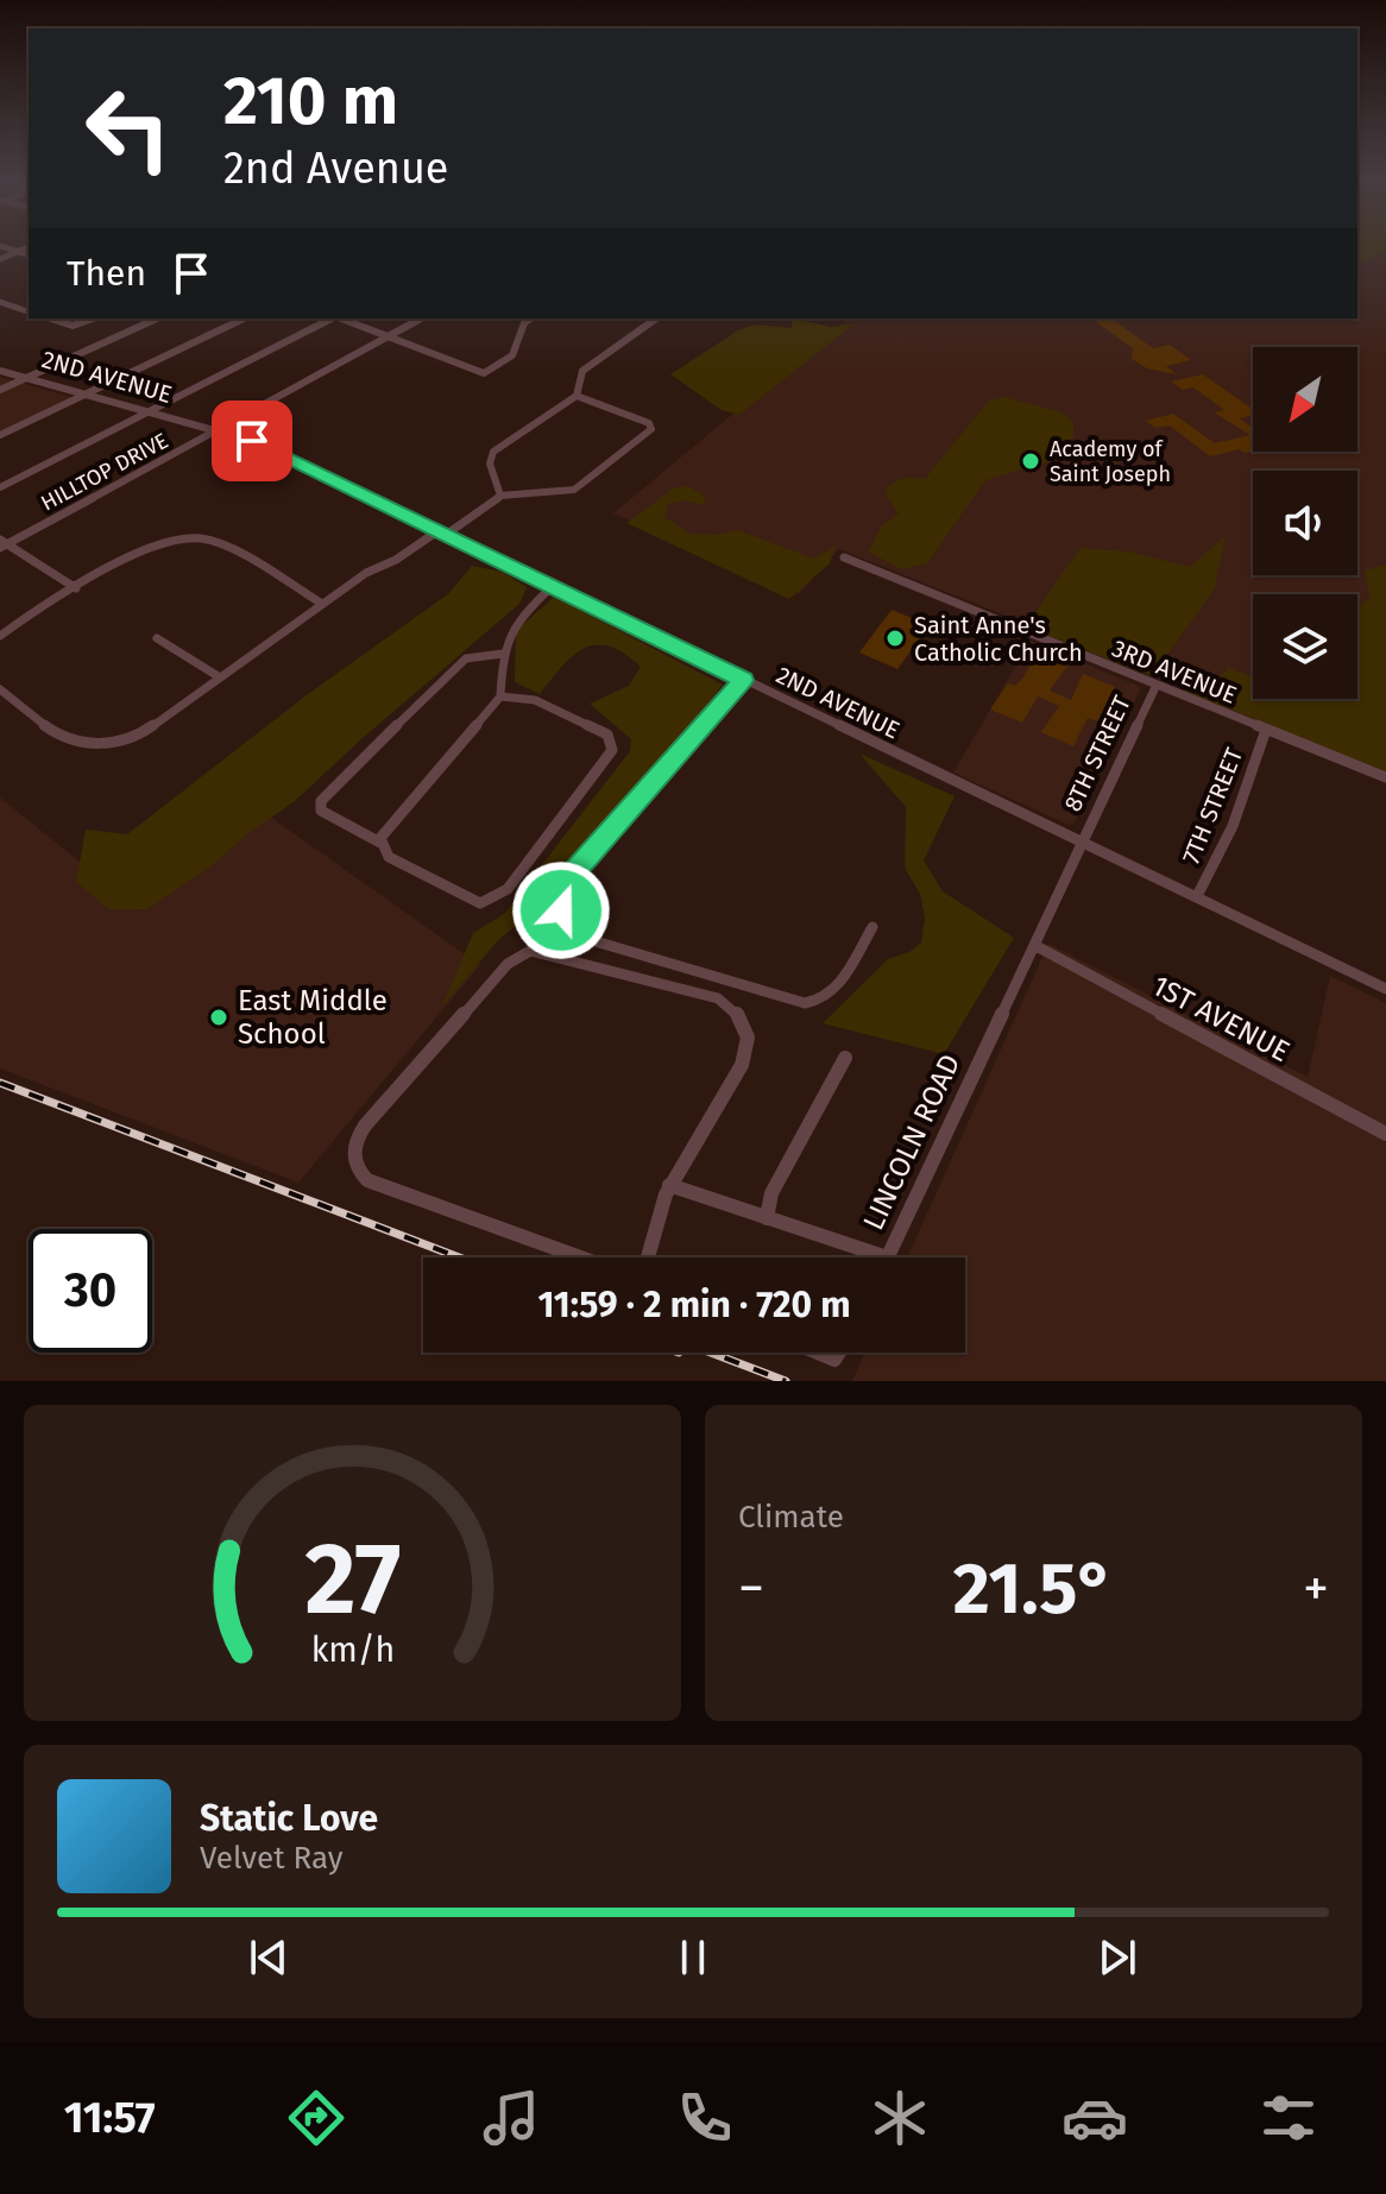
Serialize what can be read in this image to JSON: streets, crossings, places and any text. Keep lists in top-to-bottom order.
{
  "streets": {
    "street": [
      "2ND AVENUE",
      "HILLTOP DRIVE",
      "3RD AVENUE",
      "8TH STREET",
      "7TH STREET",
      "1ST AVENUE",
      "LINCOLN ROAD"
    ]
  },
  "crossings": [
    ["2ND AVENUE", "HILLTOP DRIVE"],
    ["2ND AVENUE", "8TH STREET"],
    ["2ND AVENUE", "7TH STREET"],
    ["2ND AVENUE", "LINCOLN ROAD"],
    ["3RD AVENUE", "8TH STREET"],
    ["3RD AVENUE", "7TH STREET"],
    ["8TH STREET", "LINCOLN ROAD"],
    ["1ST AVENUE", "LINCOLN ROAD"]
  ],
  "places": ["Academy of Saint Joseph", "Saint Anne's Catholic Church", "East Middle School"],
  "north": "bottom left",
  "page": {
    "turn": ["210 m", "2nd Avenue"],
    "then": "Then",
    "limit": "30",
    "trip": "11:59 · 2 min · 720 m",
    "tile": "Climate",
    "heat": ["−", "21.5°", "+"],
    "song": ["Static Love", "Velvet Ray"],
    "tabs": "11:57",
    "gauge": ["27", "km/h"]
  }
}
